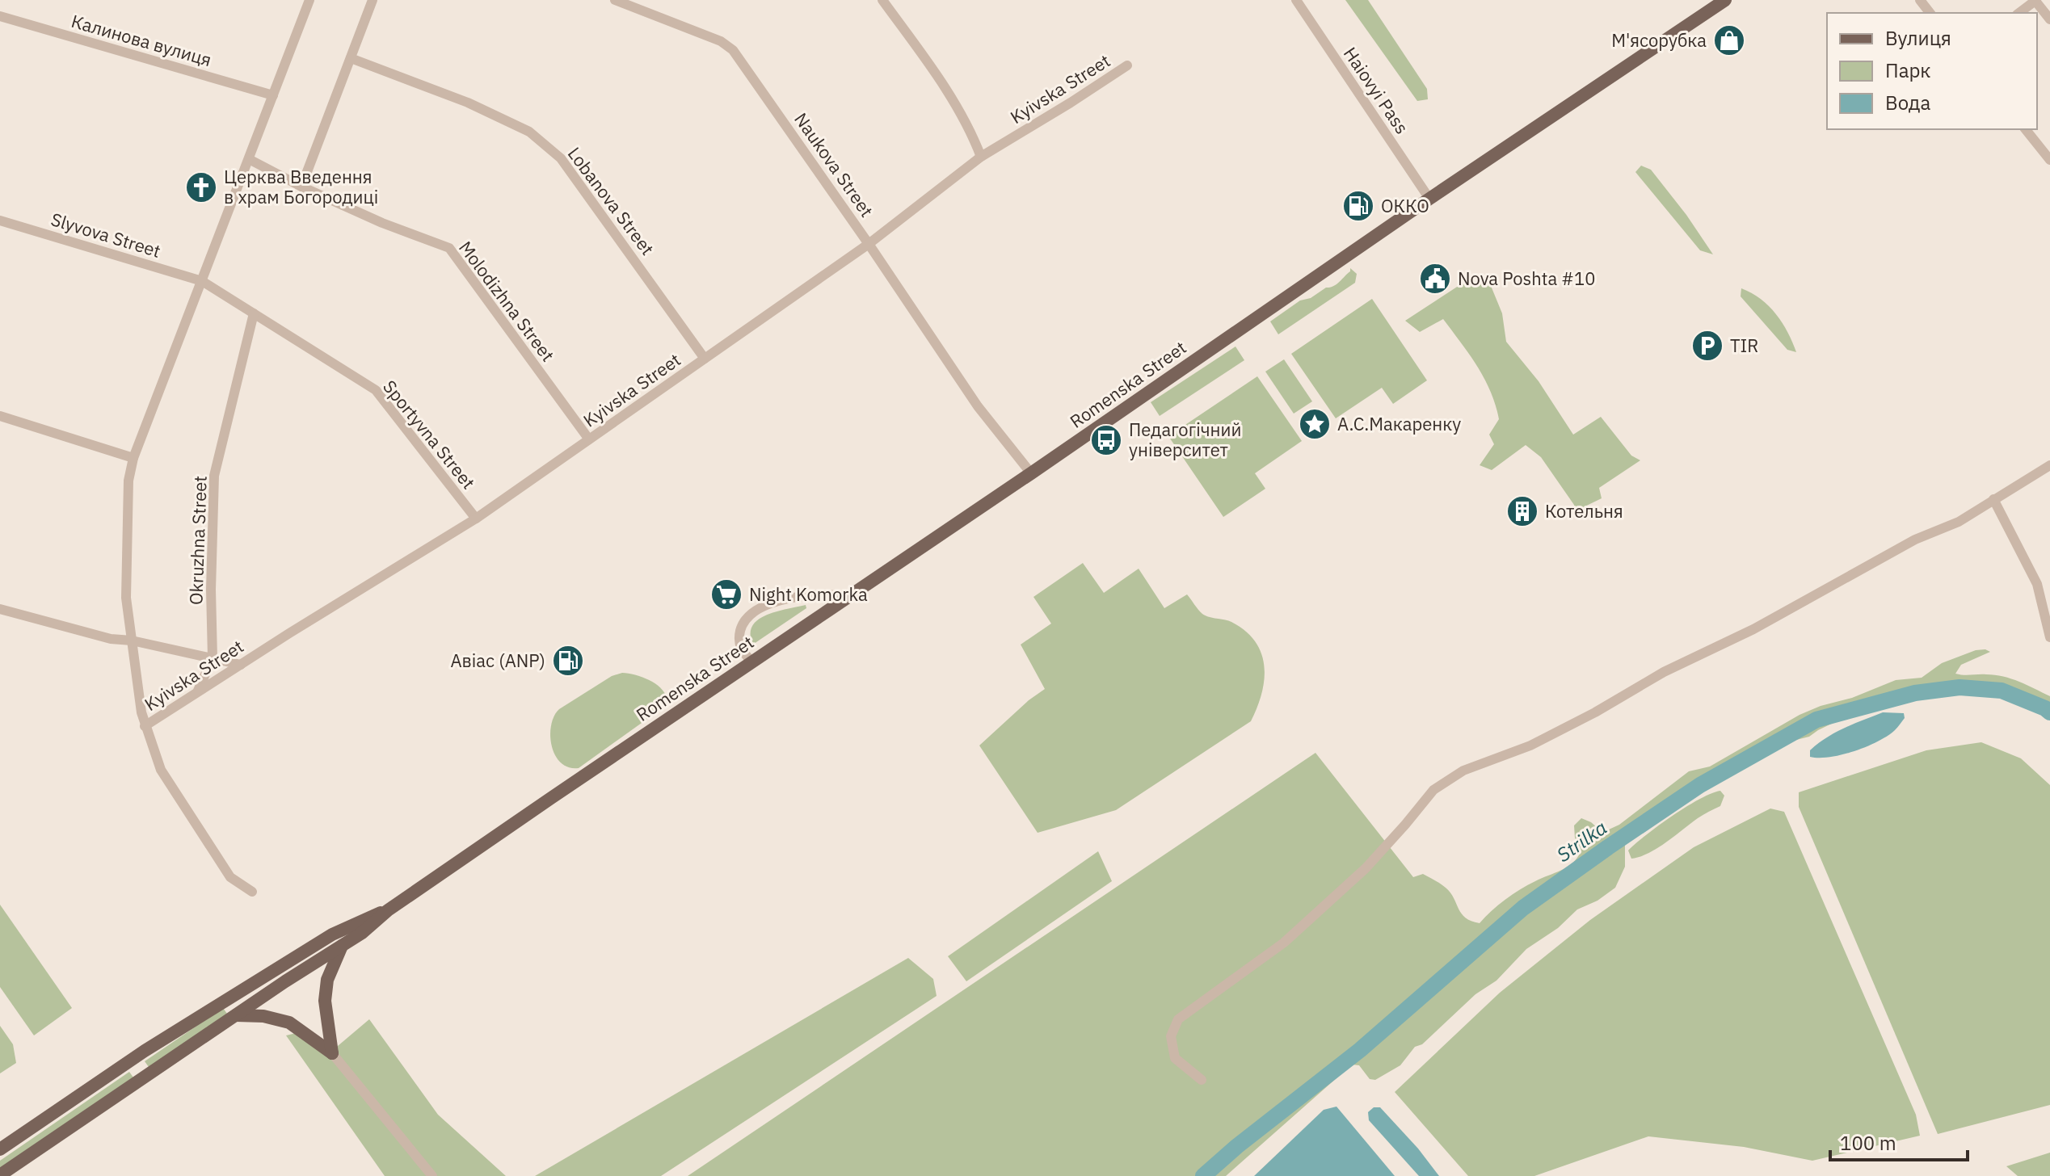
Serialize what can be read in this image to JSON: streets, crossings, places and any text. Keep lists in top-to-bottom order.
{
  "streets": {
    "main road": ["Romenska Street"],
    "street": [
      "Калинова вулиця",
      "Kyivska Street",
      "Haiovyi Pass",
      "Naukova Street",
      "Lobanova Street",
      "Slyvova Street",
      "Molodizhna Street",
      "Sportyvna Street",
      "Okruzhna Street"
    ]
  },
  "crossings": [
    ["Kyivska Street", "Naukova Street"],
    ["Kyivska Street", "Lobanova Street"],
    ["Kyivska Street", "Molodizhna Street"],
    ["Kyivska Street", "Sportyvna Street"],
    ["Kyivska Street", "Okruzhna Street"],
    ["Haiovyi Pass", "Romenska Street"],
    ["Naukova Street", "Romenska Street"],
    ["Slyvova Street", "Sportyvna Street"],
    ["Slyvova Street", "Okruzhna Street"],
    ["Sportyvna Street", "Okruzhna Street"]
  ],
  "water": ["Strilka"],
  "places": {
    "shop": ["М'ясорубка"],
    "church": ["Церква Введення в храм Богородиці"],
    "fuel station": ["ОККО", "Авіас (ANP)"],
    "public building": ["Nova Poshta #10"],
    "parking": ["TIR"],
    "place": ["А.С.Макаренку"],
    "bus stop": ["Педагогічний університет"],
    "building": ["Котельня"],
    "supermarket": ["Night Komorka"]
  },
  "legend": ["Вулиця", "Парк", "Вода"],
  "scale_bar": "100 m"
}
